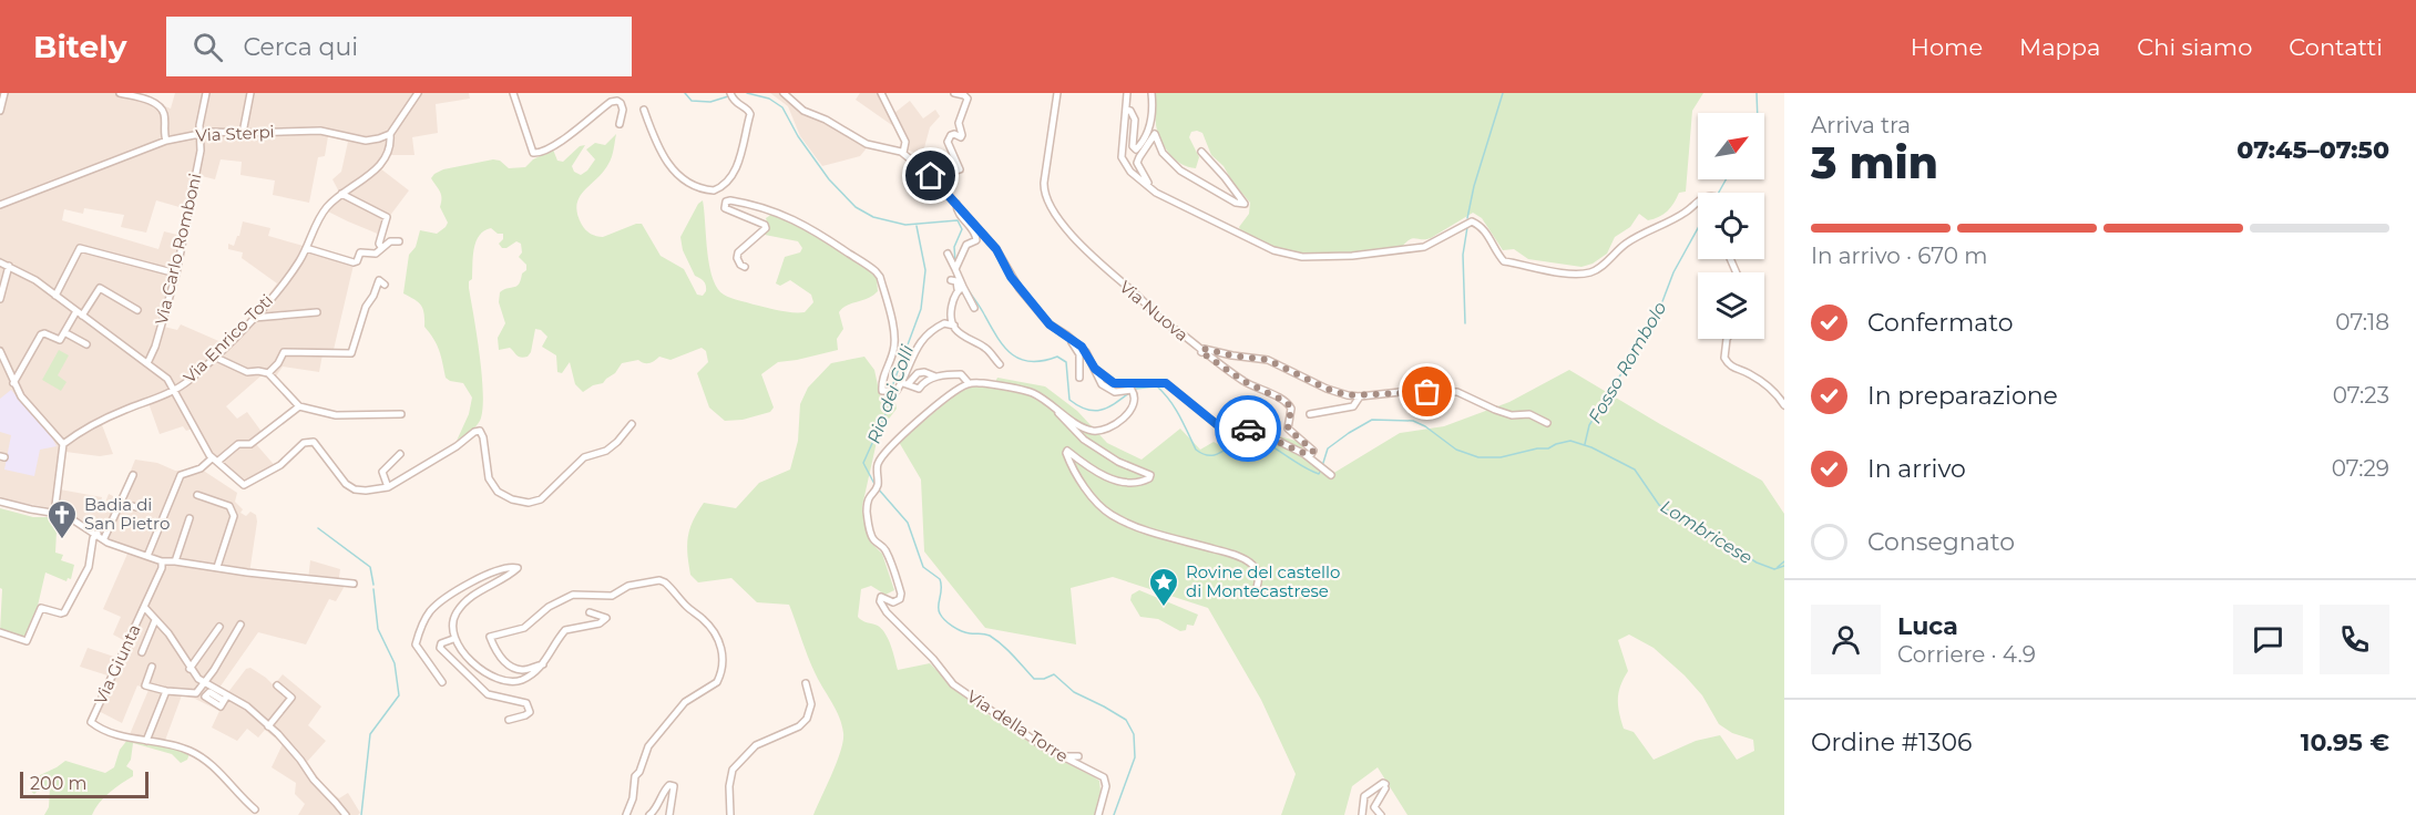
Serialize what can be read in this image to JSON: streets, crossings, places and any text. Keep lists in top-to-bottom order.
{
  "streets": {
    "street": [
      "Via Sterpi",
      "Via Carlo Romboni",
      "Via Nuova",
      "Via Enrico Toti",
      "Via Giunta",
      "Via della Torre"
    ]
  },
  "crossings": [
    ["Via Sterpi", "Via Carlo Romboni"],
    ["Via Sterpi", "Via Enrico Toti"]
  ],
  "water": ["Fosso Rombolo", "Rio dei Colli", "Lombricese"],
  "places": {
    "church": ["Badia di San Pietro"],
    "place": ["Rovine del castello di Montecastrese"]
  },
  "scale_bar": "200 m",
  "north": "top right",
  "page": {
    "header": "Bitely",
    "search": "Cerca qui",
    "nav": [
      "Home",
      "Mappa",
      "Chi siamo",
      "Contatti"
    ],
    "heading": ["3 min", "Arriva tra", "07:45–07:50"],
    "panel": [
      "Luca",
      "Corriere · 4.9",
      "Ordine #1306",
      "10.95 €"
    ],
    "bar": "In arrivo · 670 m",
    "list": [
      ["Confermato", "07:18"],
      ["In preparazione", "07:23"],
      ["In arrivo", "07:29"],
      "Consegnato"
    ],
    "scale": "200 m"
  }
}
